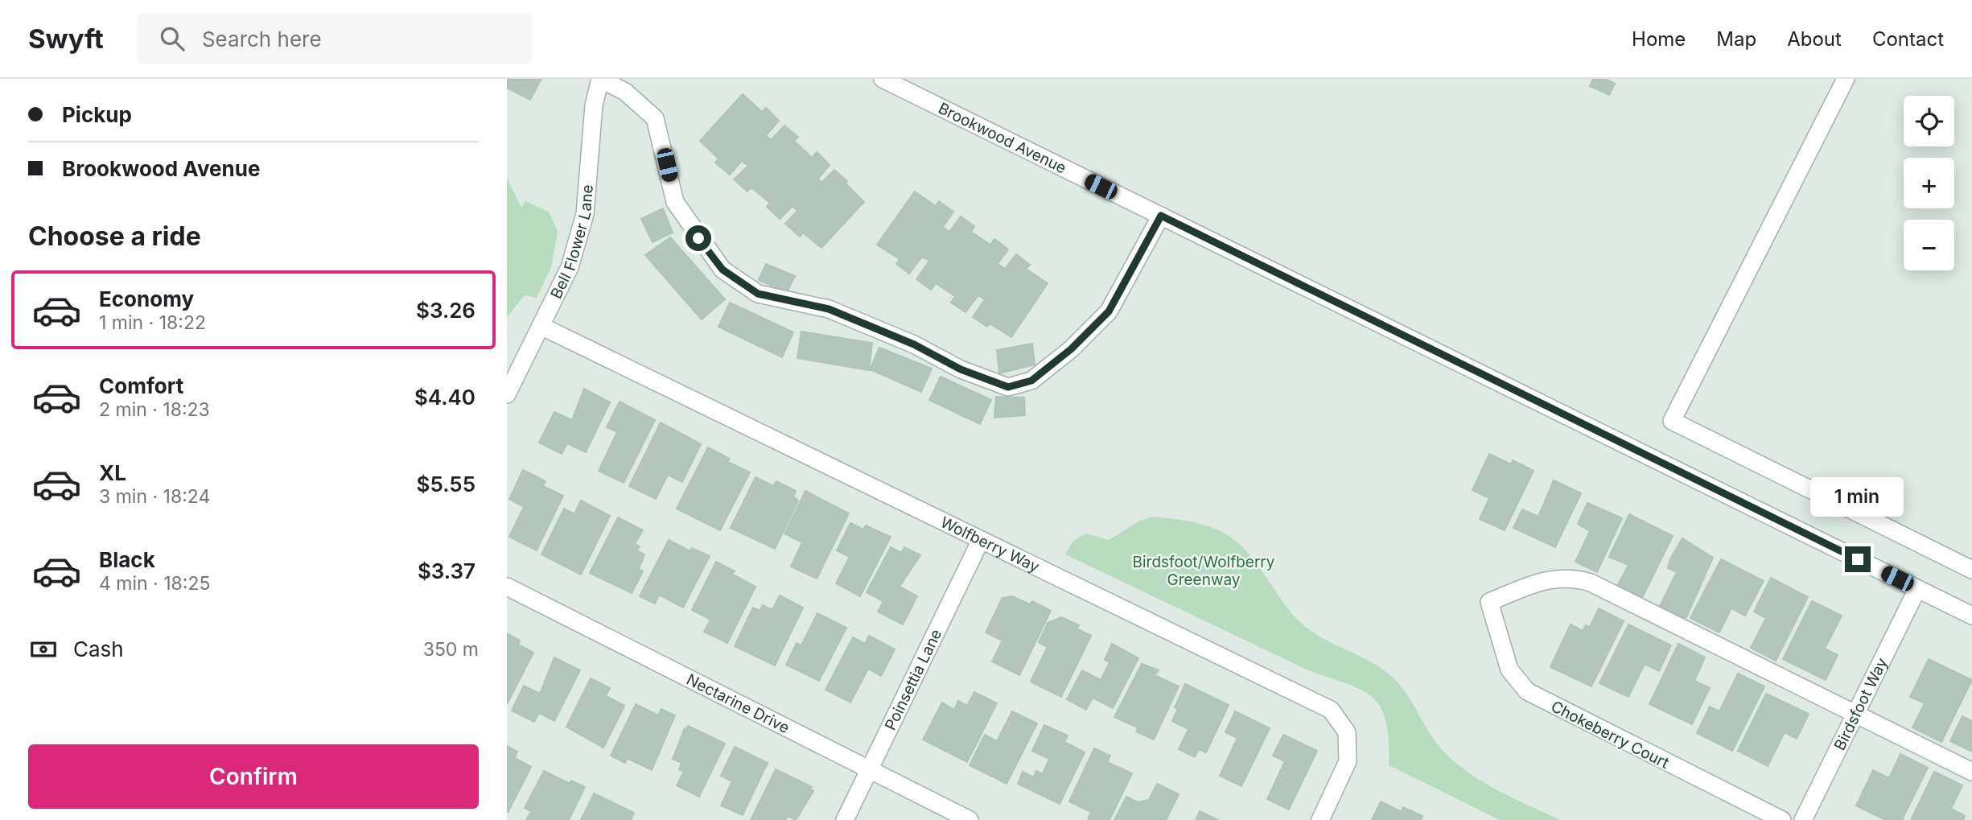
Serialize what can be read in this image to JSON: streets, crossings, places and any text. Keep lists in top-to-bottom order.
{
  "streets": {
    "street": [
      "Brookwood Avenue",
      "Bell Flower Lane",
      "Wolfberry Way",
      "Poinsettia Lane",
      "Nectarine Drive",
      "Birdsfoot Way",
      "Chokeberry Court"
    ]
  },
  "crossings": [
    ["Brookwood Avenue", "Birdsfoot Way"],
    ["Bell Flower Lane", "Wolfberry Way"],
    ["Wolfberry Way", "Poinsettia Lane"],
    ["Poinsettia Lane", "Nectarine Drive"],
    ["Birdsfoot Way", "Chokeberry Court"]
  ],
  "parks": ["Birdsfoot/Wolfberry Greenway"],
  "page": {
    "header": "Swyft",
    "search": "Search here",
    "nav": [
      "Home",
      "Map",
      "About",
      "Contact"
    ],
    "banner": ["Pickup", "Brookwood Avenue"],
    "map_buttons": ["+", "−"],
    "heading": "Choose a ride",
    "list": [
      {
        "name": "Economy",
        "note": "1 min · 18:22",
        "value": "$3.26"
      },
      {
        "name": "Comfort",
        "note": "2 min · 18:23",
        "value": "$4.40"
      },
      {
        "name": "XL",
        "note": "3 min · 18:24",
        "value": "$5.55"
      },
      {
        "name": "Black",
        "note": "4 min · 18:25",
        "value": "$3.37"
      }
    ],
    "bubble": "1 min",
    "pay": ["Cash", "350 m"],
    "buttons": "Confirm"
  }
}
